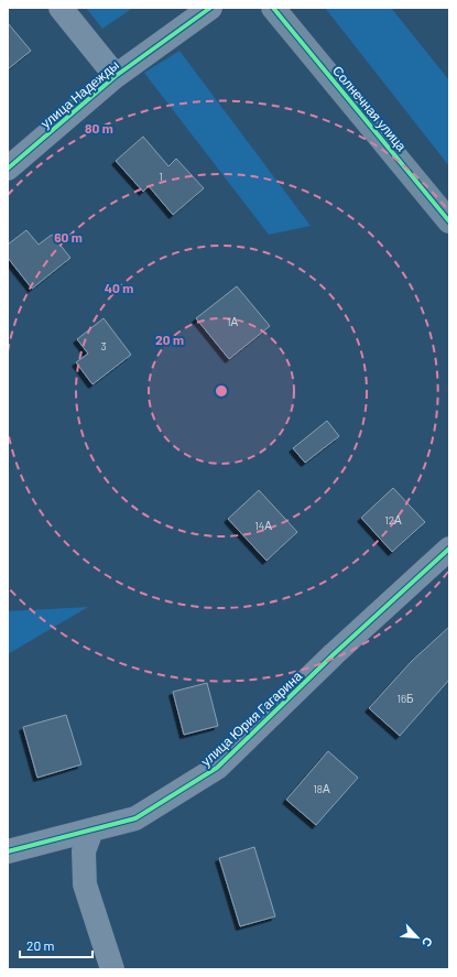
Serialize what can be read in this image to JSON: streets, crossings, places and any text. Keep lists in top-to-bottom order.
{
  "streets": {
    "street": ["улица Надежды", "Солнечная улица", "улица Юрия Гагарина"]
  },
  "house_numbers": [
    "1",
    "1А",
    "3",
    "12А",
    "14А",
    "16Б",
    "18А"
  ],
  "scale_bar": "20 m",
  "north": "bottom right",
  "rings": [
    "80 m",
    "60 m",
    "40 m",
    "20 m"
  ]
}
